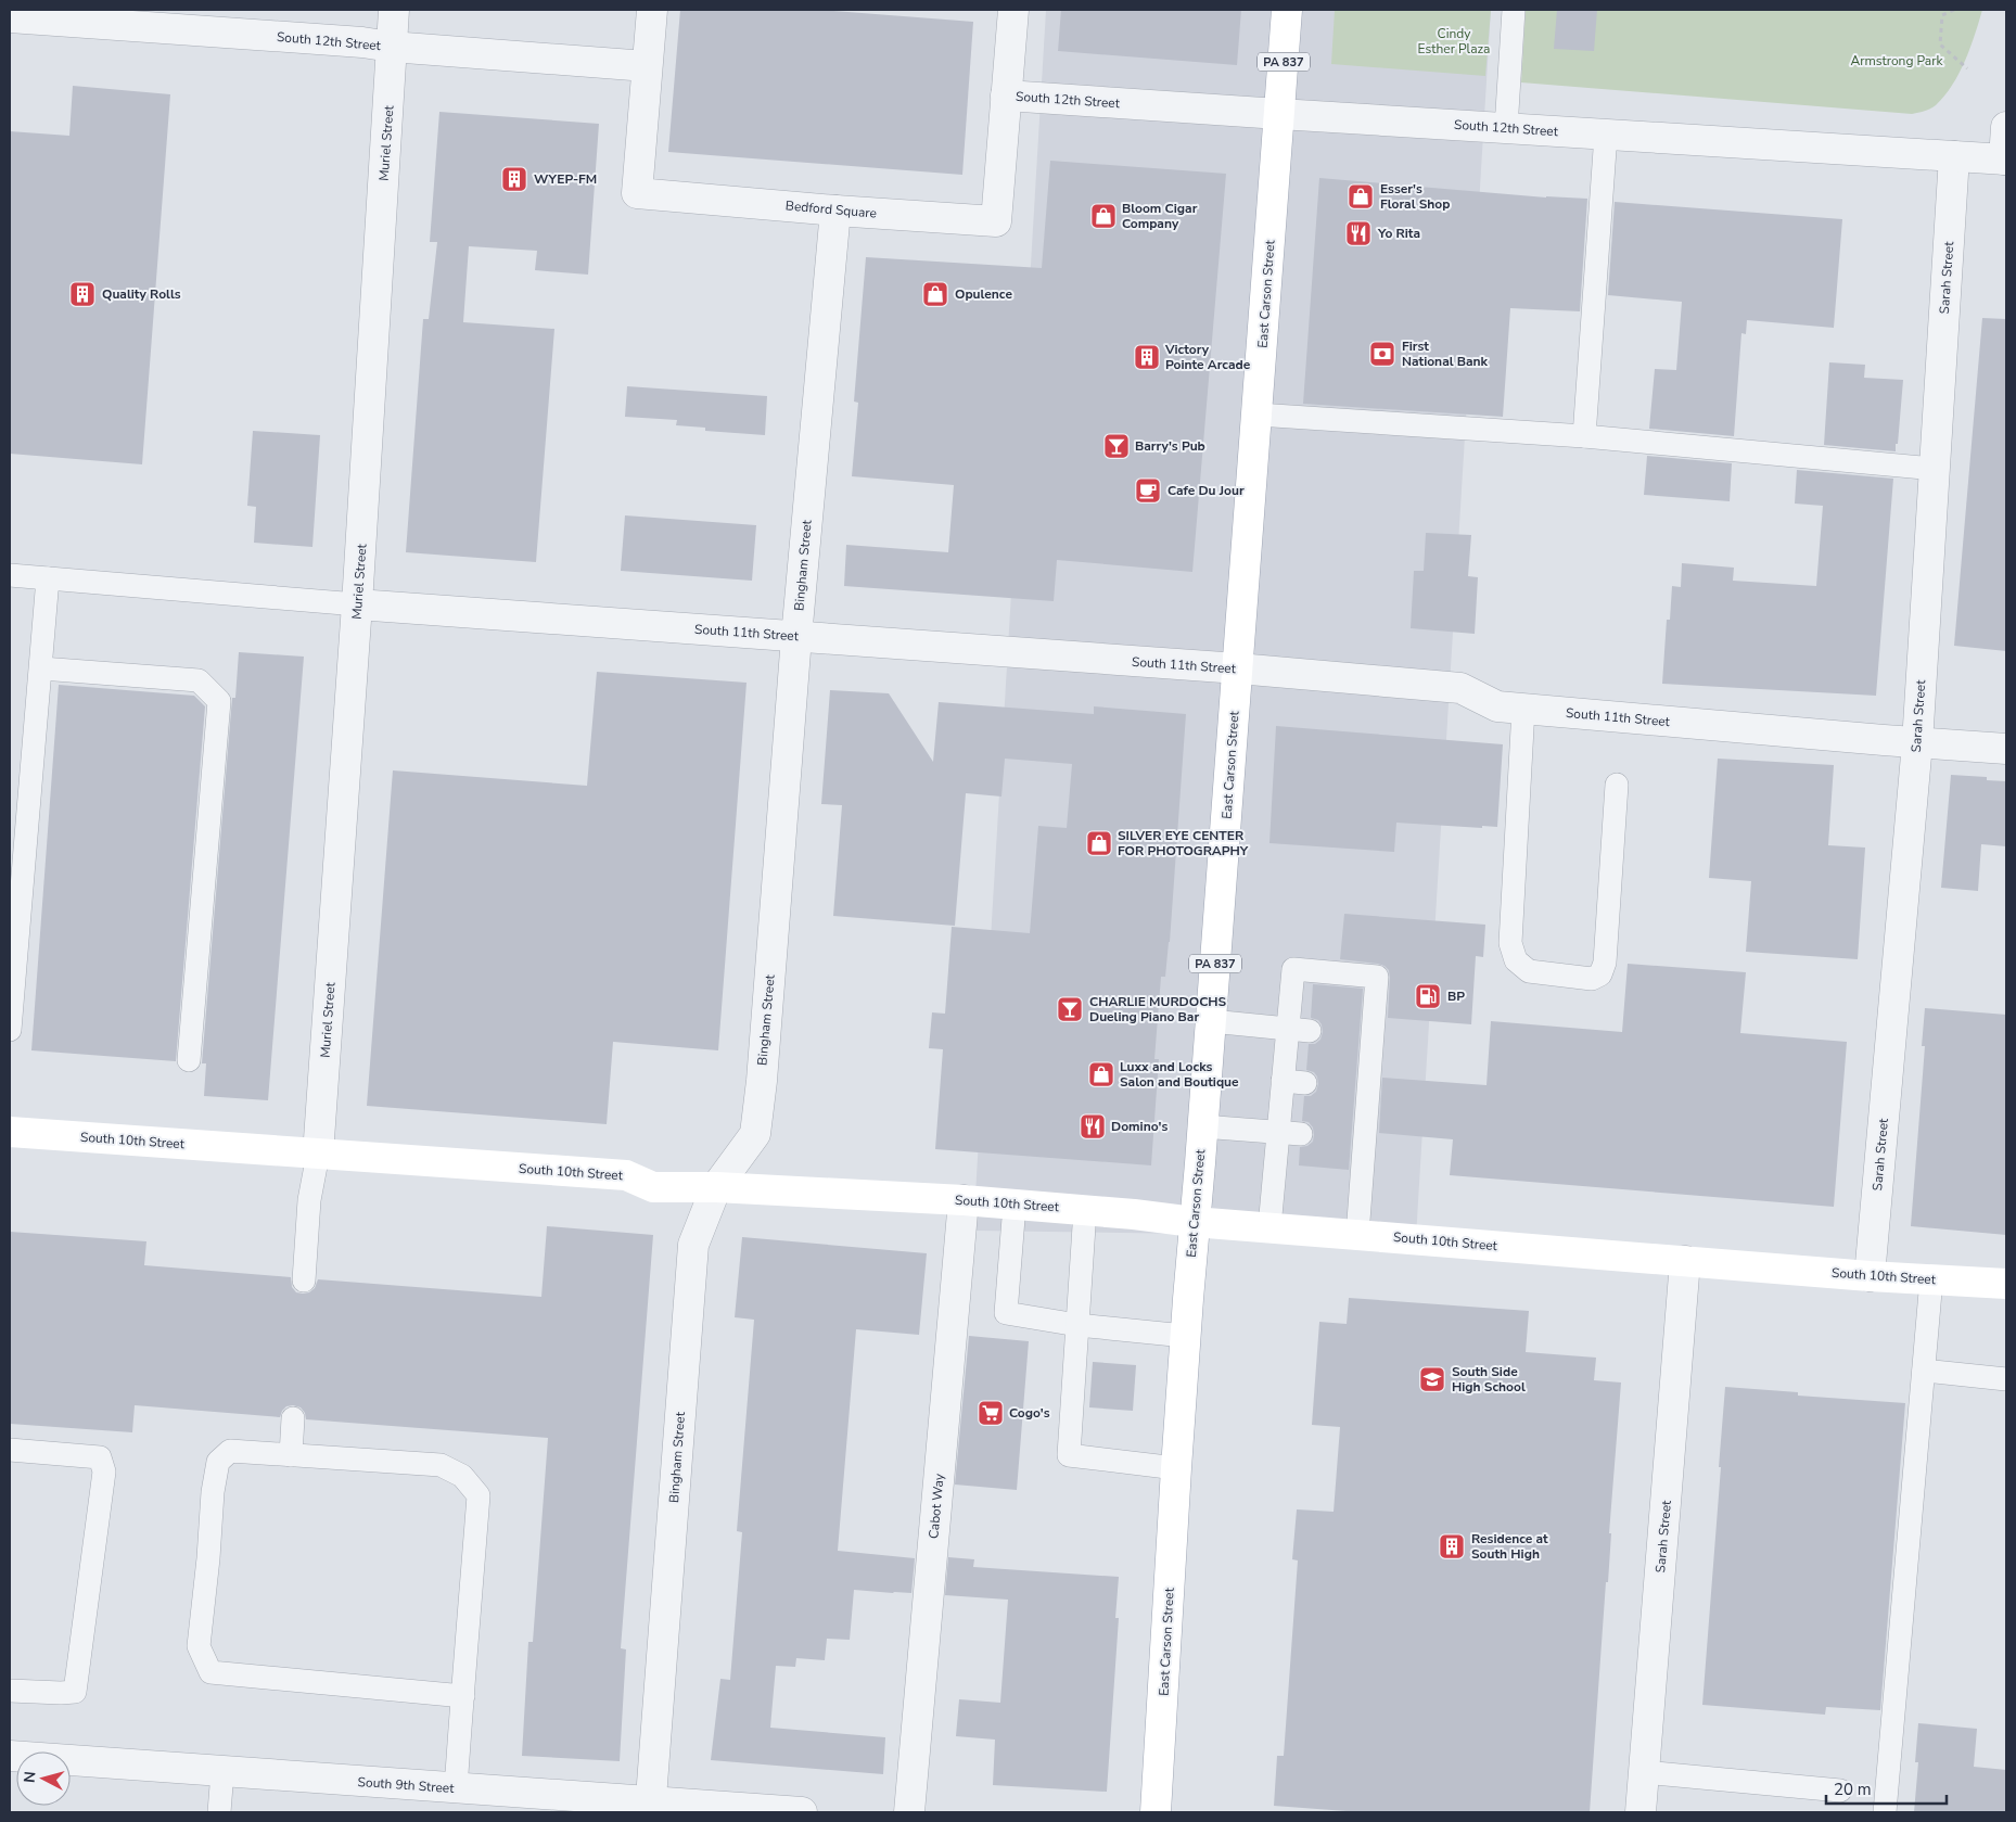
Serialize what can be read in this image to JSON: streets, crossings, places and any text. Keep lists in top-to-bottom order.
{
  "streets": {
    "main road": ["PA 837", "East Carson Street", "South 10th Street"],
    "street": [
      "South 12th Street",
      "Muriel Street",
      "Bedford Square",
      "Sarah Street",
      "Bingham Street",
      "South 11th Street",
      "Cabot Way",
      "South 9th Street"
    ]
  },
  "crossings": [
    ["South 12th Street", "Muriel Street"],
    ["South 12th Street", "Bedford Square"],
    ["South 12th Street", "Sarah Street"],
    ["South 12th Street", "East Carson Street"],
    ["Muriel Street", "South 11th Street"],
    ["Muriel Street", "South 10th Street"],
    ["Bedford Square", "Bingham Street"],
    ["Sarah Street", "South 11th Street"],
    ["Sarah Street", "South 10th Street"],
    ["East Carson Street", "South 11th Street"],
    ["East Carson Street", "South 10th Street"],
    ["Bingham Street", "South 11th Street"],
    ["Bingham Street", "South 10th Street"],
    ["Bingham Street", "South 9th Street"],
    ["South 10th Street", "Cabot Way"]
  ],
  "parks": ["Cindy Esther Plaza", "Armstrong Park"],
  "places": {
    "building": [
      "WYEP-FM",
      "Quality Rolls",
      "Victory Pointe Arcade",
      "Residence at South High"
    ],
    "shop": [
      "Esser's Floral Shop",
      "Bloom Cigar Company",
      "Opulence",
      "SILVER EYE CENTER FOR PHOTOGRAPHY",
      "Luxx and Locks Salon and Boutique"
    ],
    "restaurant": ["Yo Rita", "Domino's"],
    "bank": ["First National Bank"],
    "bar": ["Barry's Pub", "CHARLIE MURDOCHS Dueling Piano Bar"],
    "cafe": ["Cafe Du Jour"],
    "fuel station": ["BP"],
    "school or university": ["South Side High School"],
    "supermarket": ["Cogo's"]
  },
  "scale_bar": "20 m",
  "north": "left"
}
